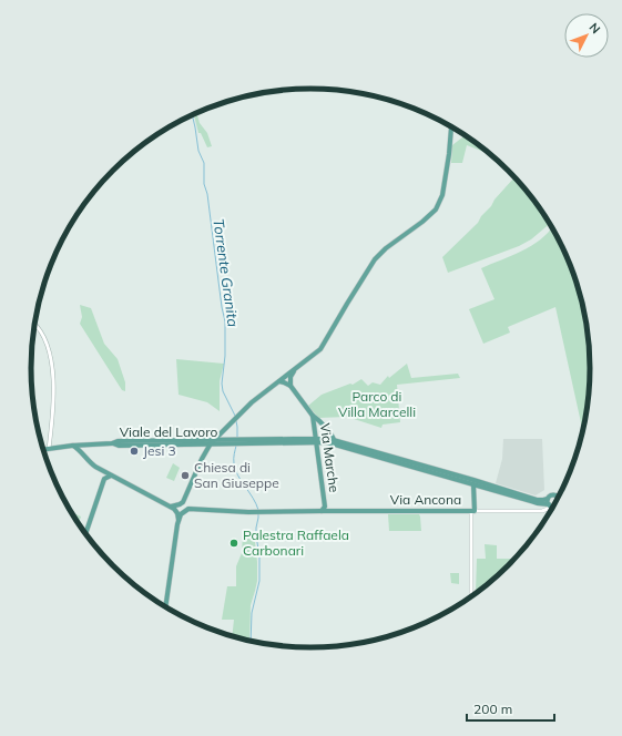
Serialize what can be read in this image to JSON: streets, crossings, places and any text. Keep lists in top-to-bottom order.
{
  "streets": {
    "main road": ["Viale del Lavoro", "Via Marche", "Via Ancona"]
  },
  "crossings": [
    ["Viale del Lavoro", "Via Marche"],
    ["Viale del Lavoro", "Via Ancona"],
    ["Via Marche", "Via Ancona"]
  ],
  "water": ["Torrente Granita"],
  "parks": ["Parco di Villa Marcelli"],
  "places": ["Jesi 3", "Chiesa di San Giuseppe", "Palestra Raffaela Carbonari"],
  "scale_bar": "200 m",
  "north": "top right"
}
